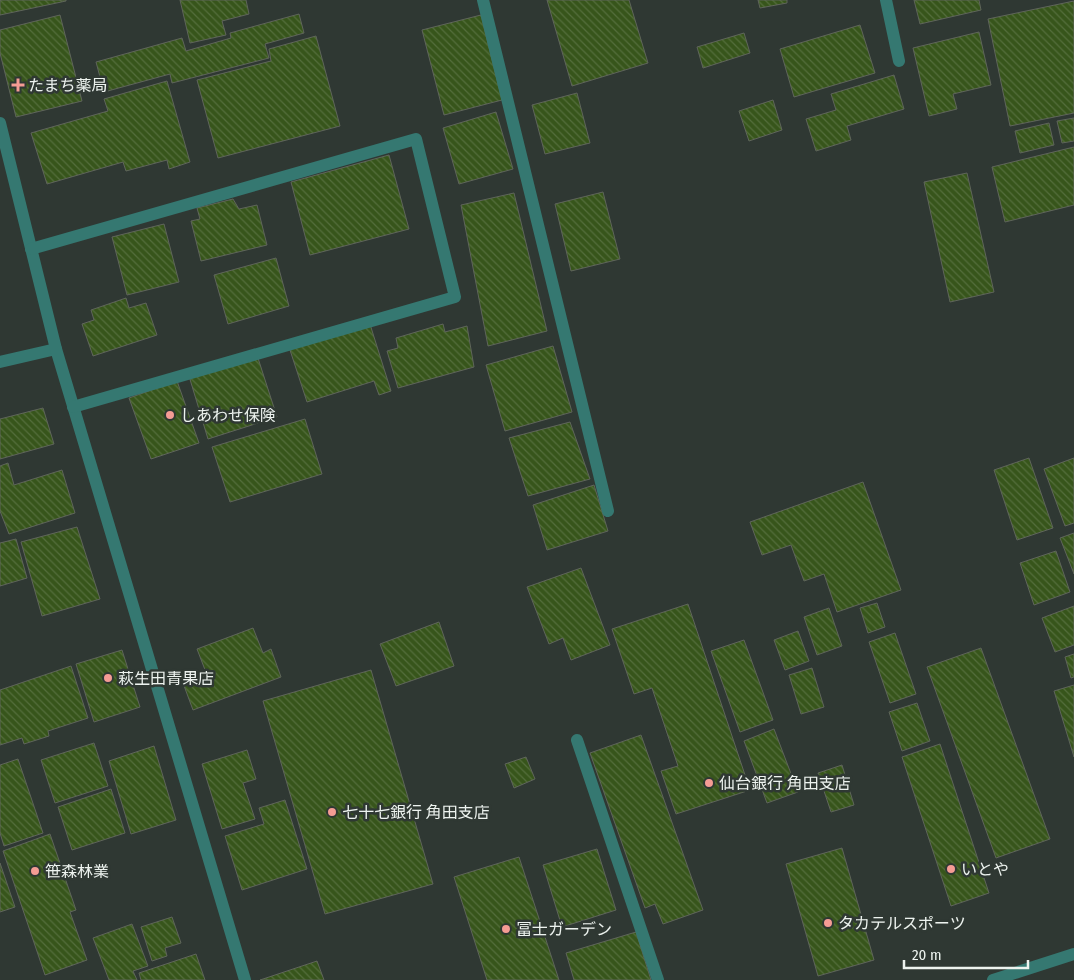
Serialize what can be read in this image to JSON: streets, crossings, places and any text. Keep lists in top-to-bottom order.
{
  "places": {
    "health": ["たまち薬局"],
    "other": [
      "しあわせ保険",
      "萩生田青果店",
      "仙台銀行 角田支店",
      "七十七銀行 角田支店",
      "いとや",
      "笹森林業",
      "タカテルスポーツ",
      "冨士ガーデン"
    ]
  },
  "scale_bar": "20 m"
}
